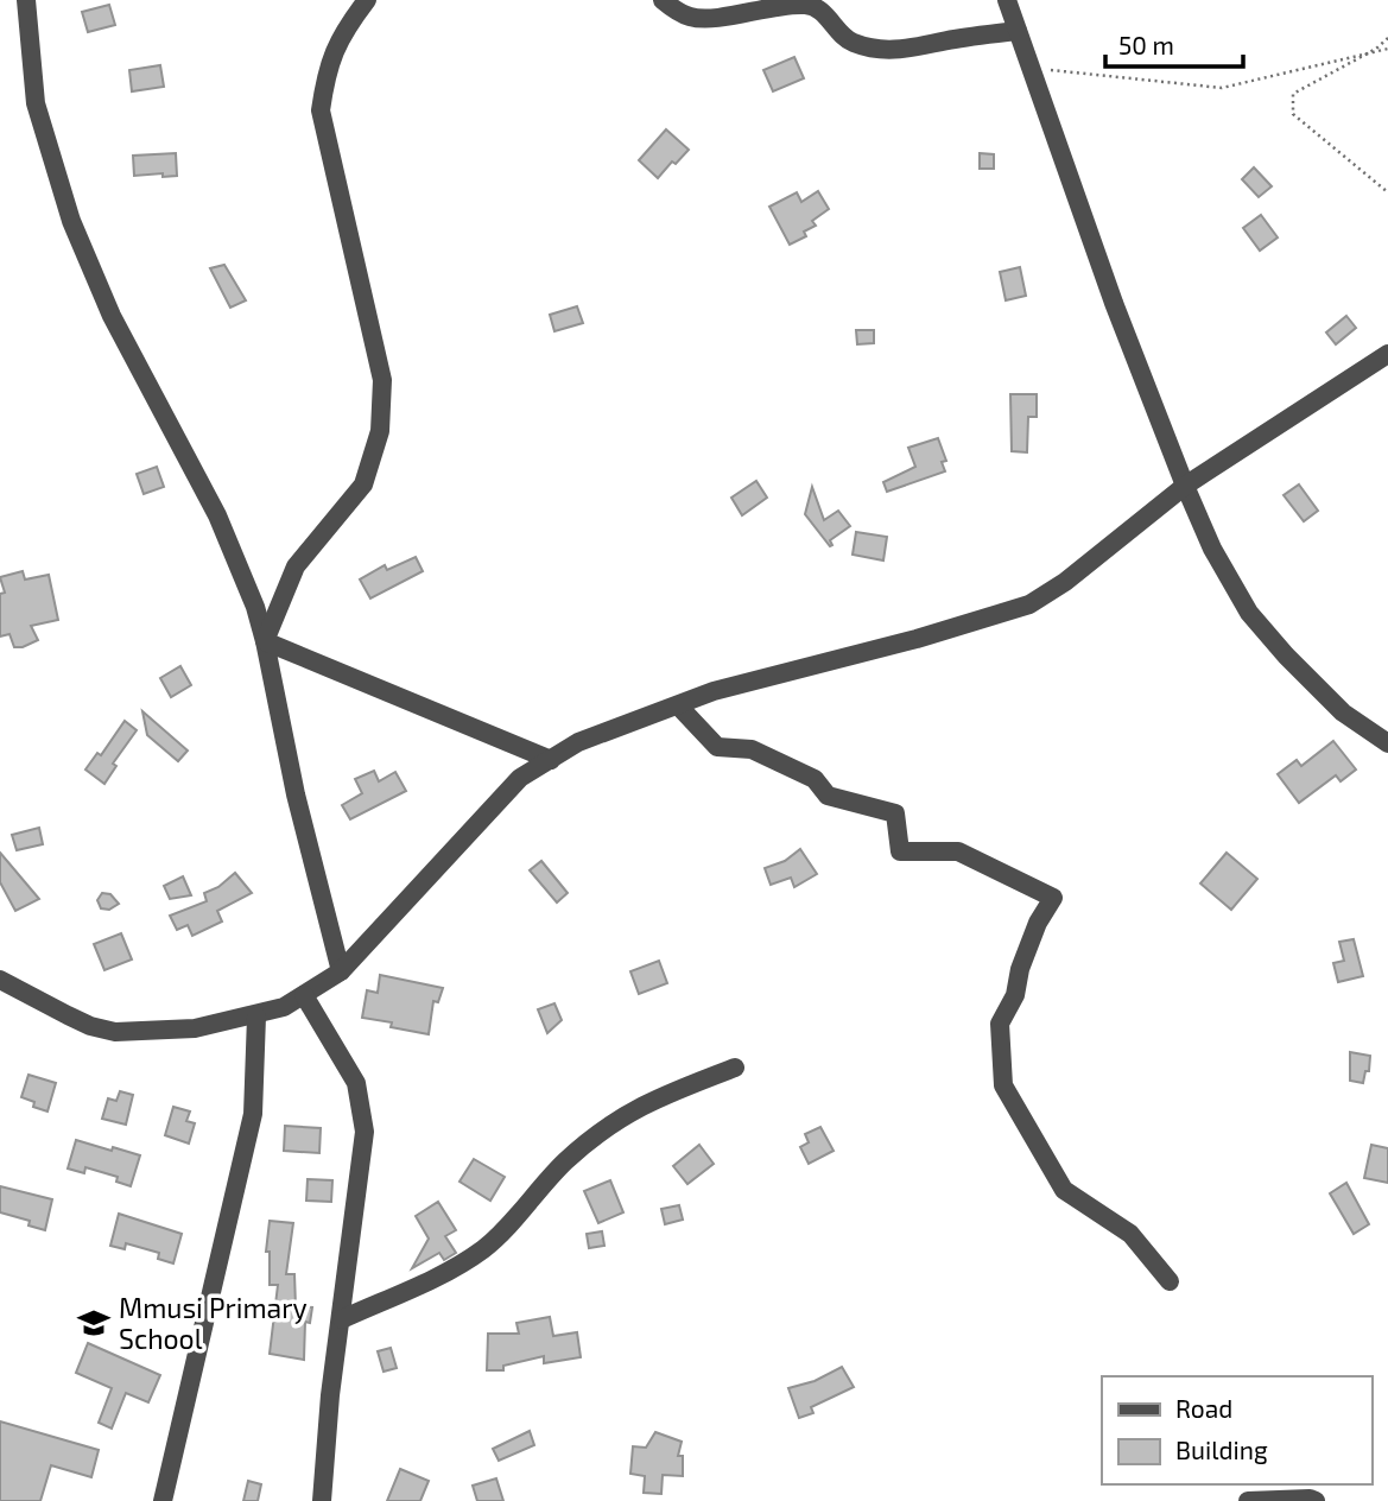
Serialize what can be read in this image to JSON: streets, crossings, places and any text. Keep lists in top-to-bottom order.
{
  "places": {
    "school or university": ["Mmusi Primary School"]
  },
  "legend": ["Road", "Building"],
  "scale_bar": "50 m"
}
